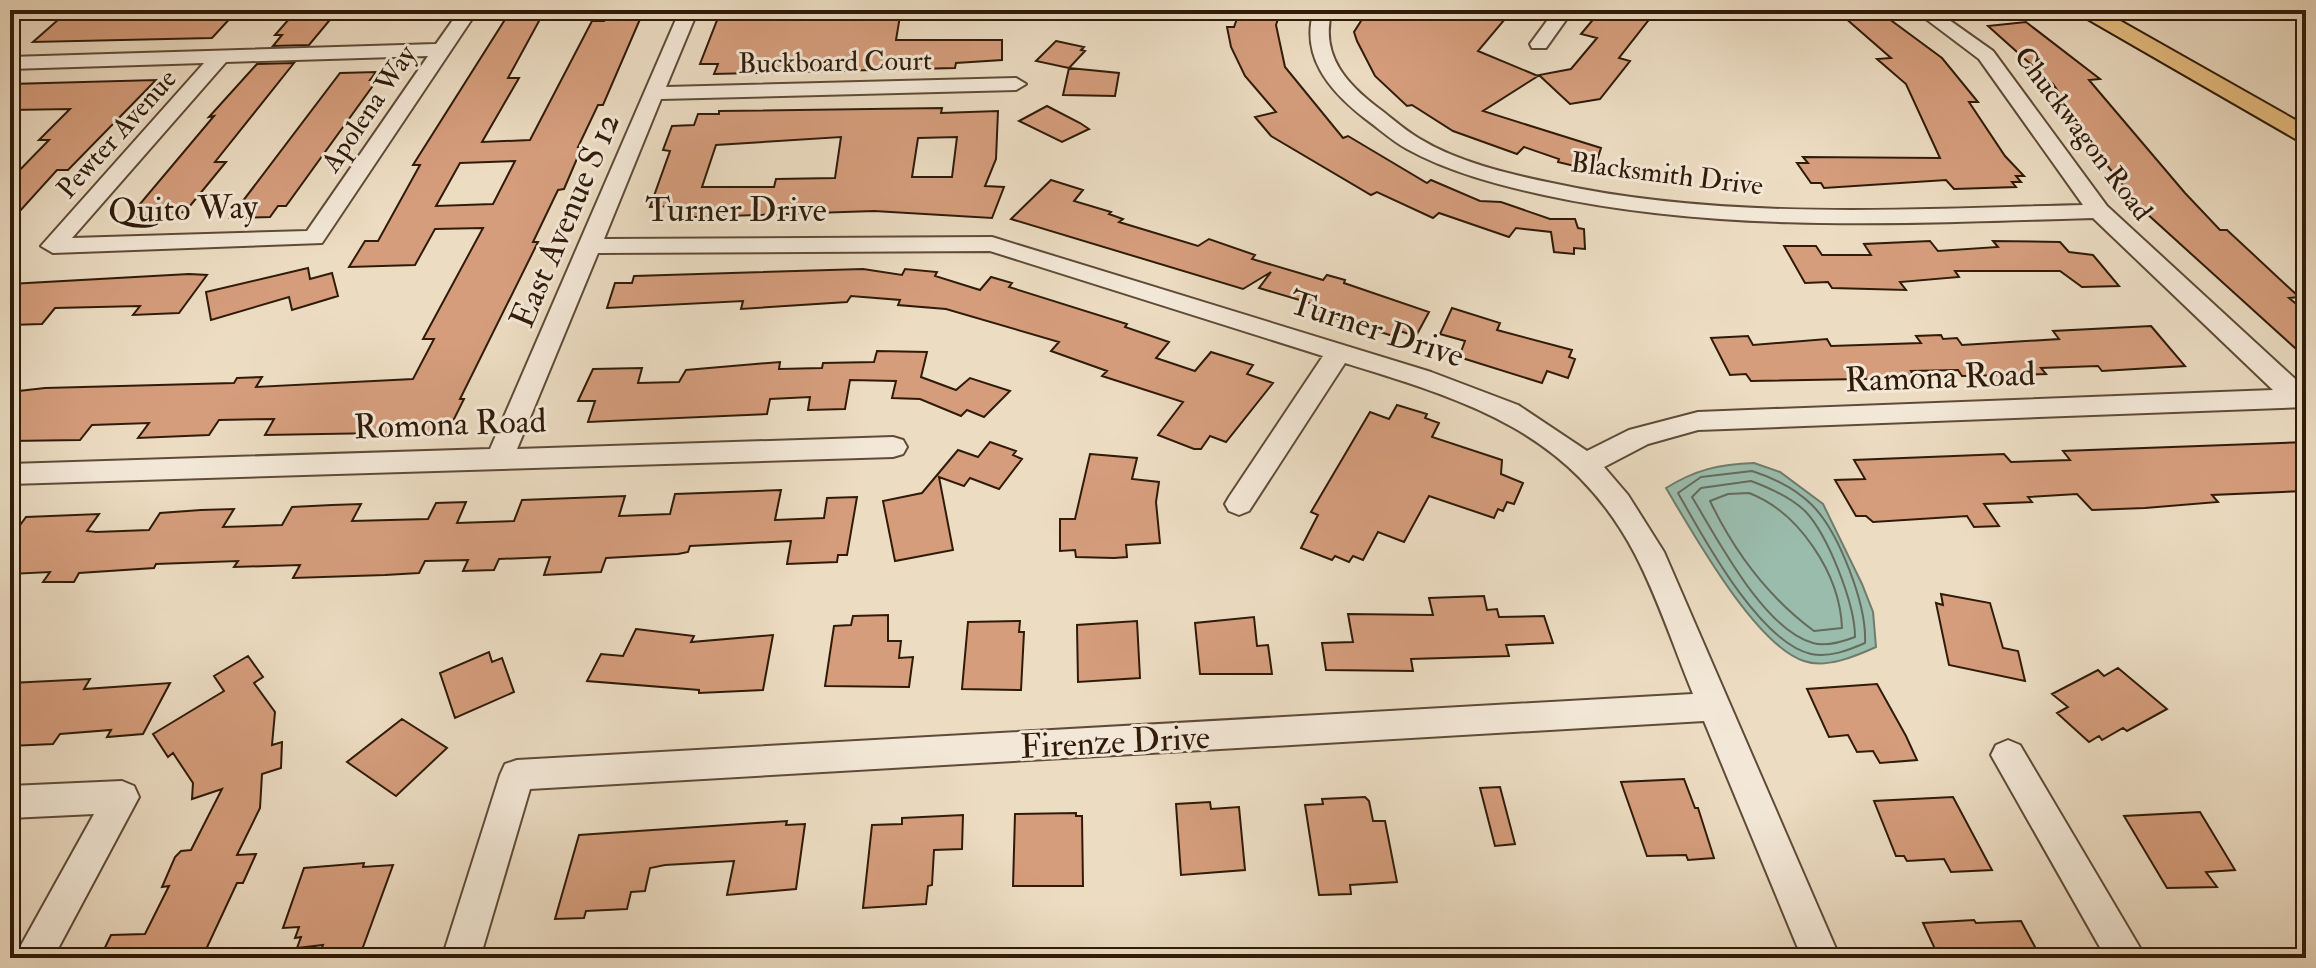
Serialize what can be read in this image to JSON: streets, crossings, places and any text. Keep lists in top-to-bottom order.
{
  "streets": {
    "street": [
      "Buckboard Court",
      "Apolena Way",
      "Pewter Avenue",
      "Chuckwagon Road",
      "Blacksmith Drive",
      "Quito Way",
      "Turner Drive",
      "East Avenue S 12",
      "Ramona Road",
      "Romona Road",
      "Firenze Drive"
    ]
  },
  "crossings": [
    ["Buckboard Court", "East Avenue S 12"],
    ["Apolena Way", "Quito Way"],
    ["Pewter Avenue", "Quito Way"],
    ["Chuckwagon Road", "Blacksmith Drive"],
    ["Chuckwagon Road", "Ramona Road"],
    ["Turner Drive", "East Avenue S 12"],
    ["Turner Drive", "Ramona Road"],
    ["Turner Drive", "Firenze Drive"],
    ["East Avenue S 12", "Romona Road"]
  ]
}
